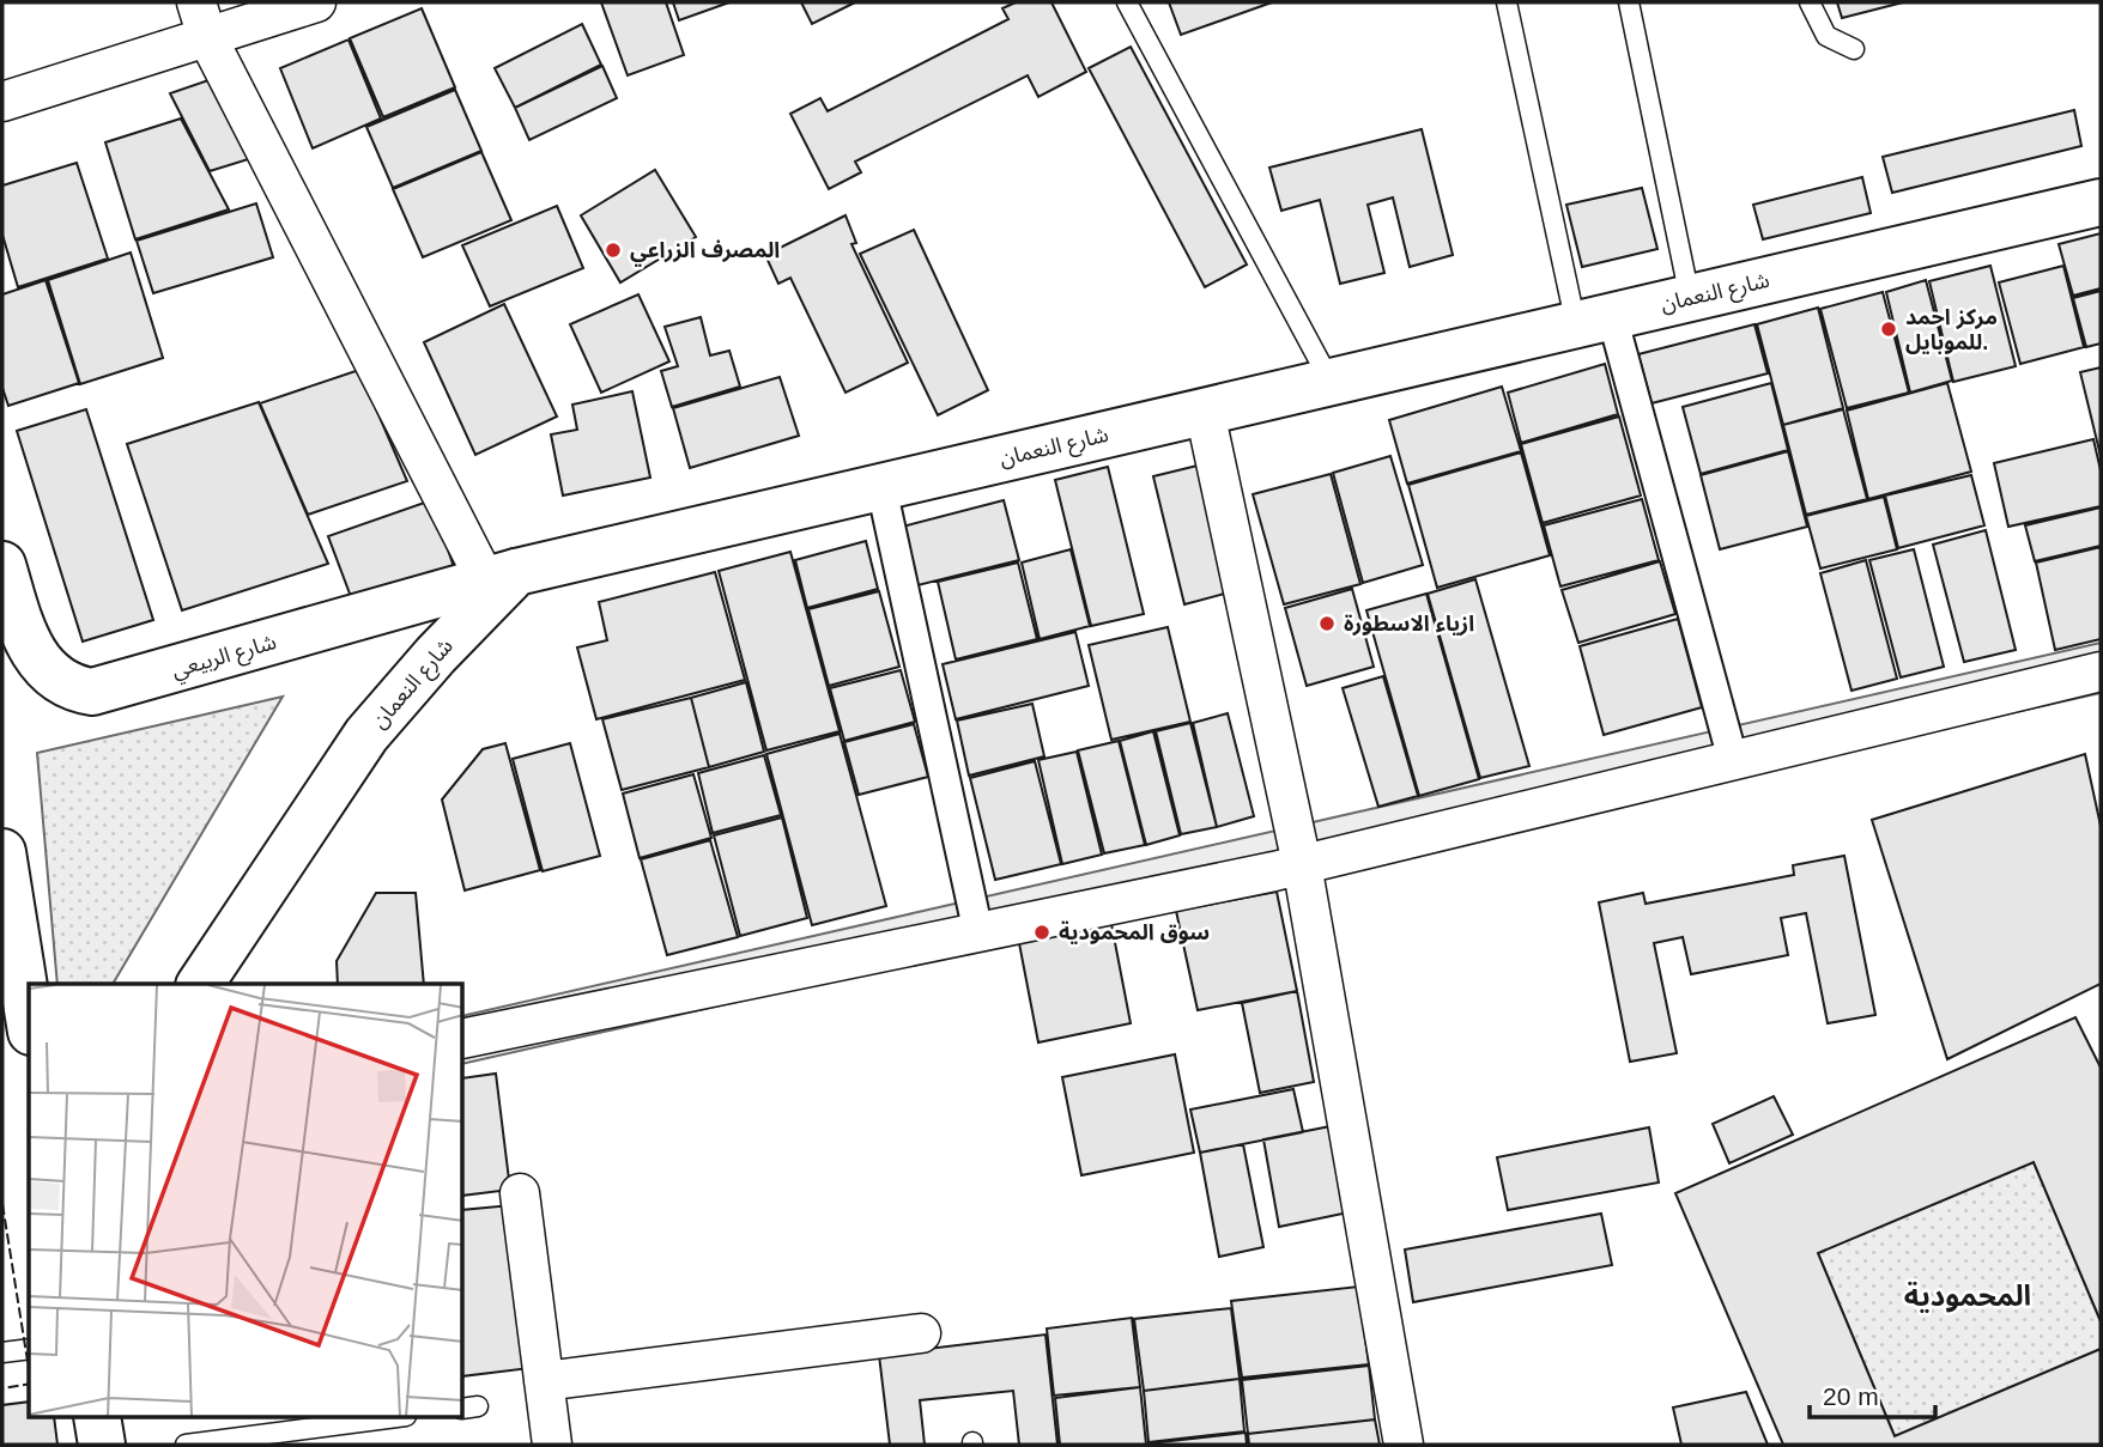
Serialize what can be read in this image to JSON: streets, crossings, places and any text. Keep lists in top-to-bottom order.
{
  "streets": {
    "main road": ["شارع النعمان", "شارع الربيعي"]
  },
  "crossings": [
    ["شارع النعمان", "شارع الربيعي"]
  ],
  "districts": ["المحمودية"],
  "places": [
    "المصرف الزراعي",
    "مركز احمد للموبايل.",
    "ازياء الاسطورة",
    "سوق المحمودية"
  ],
  "scale_bar": "20 m"
}
